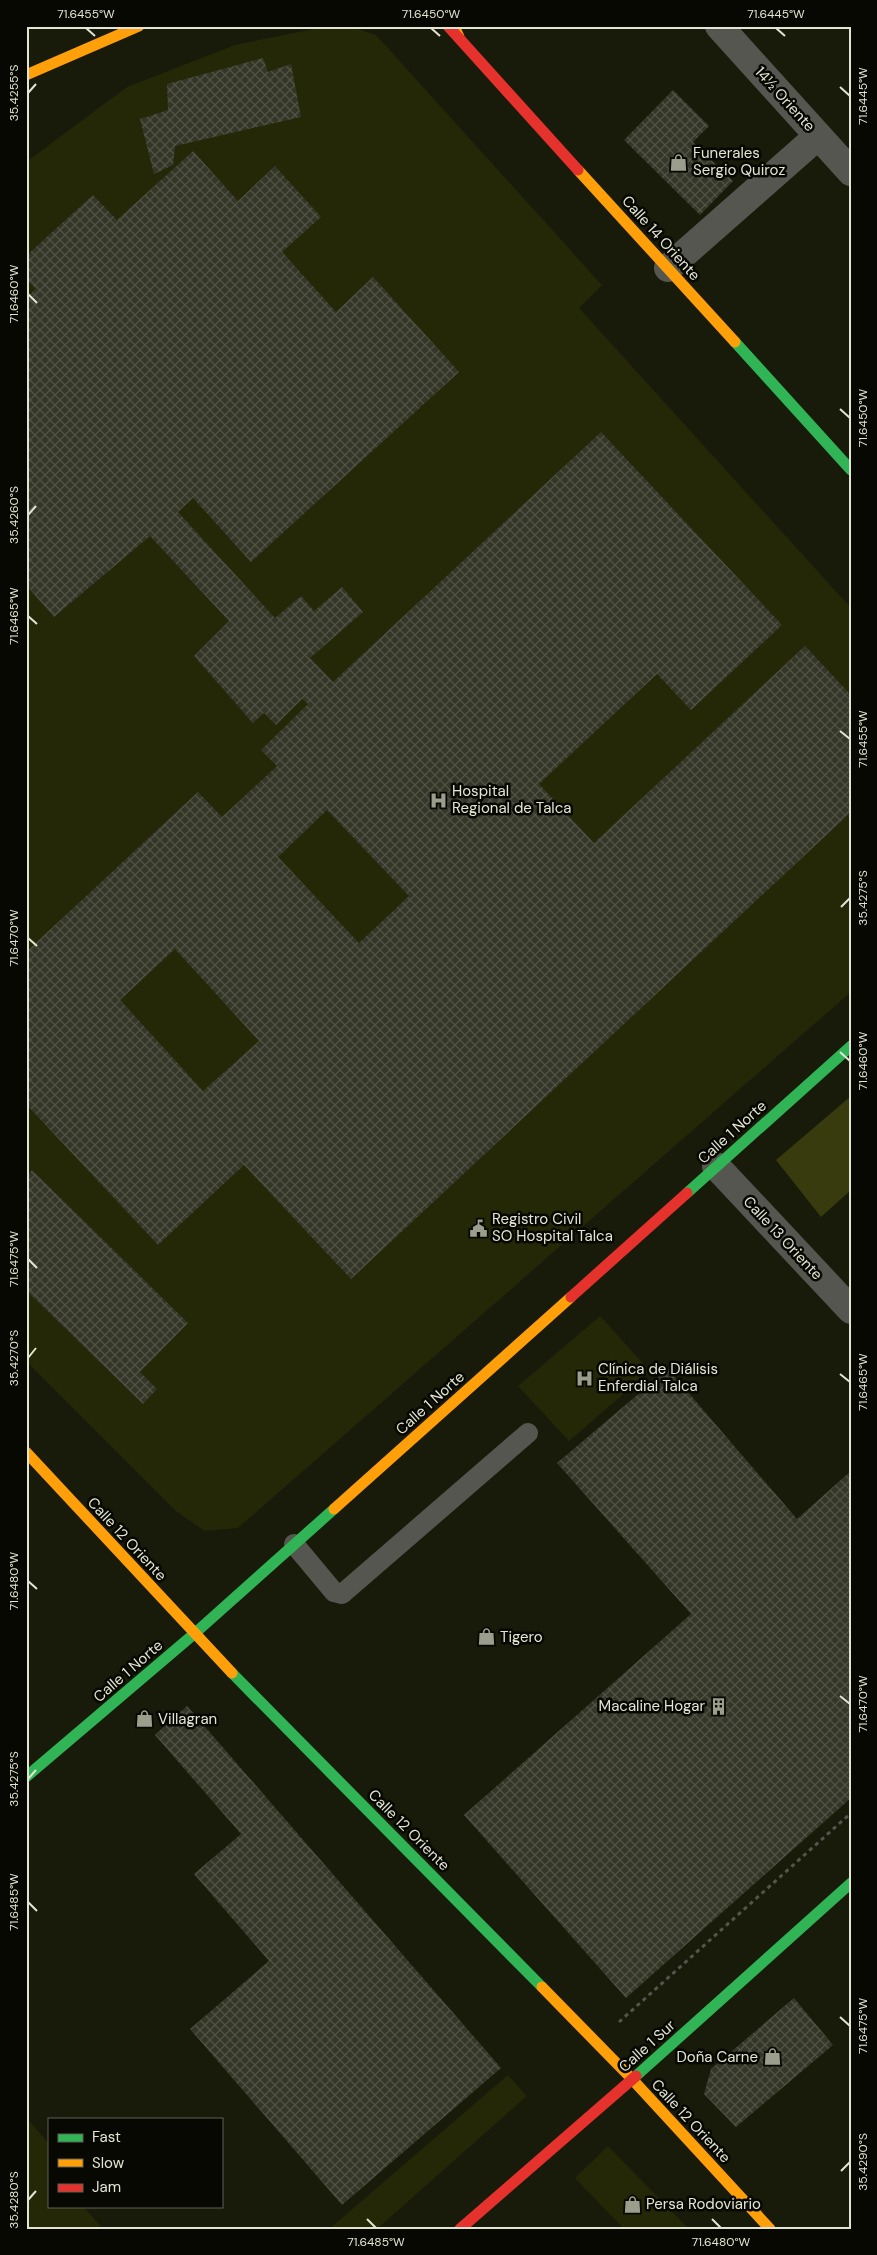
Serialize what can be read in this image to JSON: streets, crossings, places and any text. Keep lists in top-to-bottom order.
{
  "streets": {
    "street": [
      "14½ Oriente",
      "Calle 14 Oriente",
      "Calle 1 Norte",
      "Calle 13 Oriente",
      "Calle 12 Oriente",
      "Calle 1 Sur"
    ]
  },
  "crossings": [
    ["Calle 1 Norte", "Calle 13 Oriente"],
    ["Calle 1 Norte", "Calle 12 Oriente"],
    ["Calle 12 Oriente", "Calle 1 Sur"]
  ],
  "places": {
    "shop": [
      "Funerales Sergio Quiroz",
      "Tigero",
      "Villagran",
      "Doña Carne",
      "Persa Rodoviario"
    ],
    "hospital": ["Hospital Regional de Talca", "Clínica de Diálisis Enferdial Talca"],
    "public building": ["Registro Civil SO Hospital Talca"],
    "building": ["Macaline Hogar"]
  },
  "legend": ["Fast", "Slow", "Jam"],
  "coordinates": [
    "71.6455°W",
    "71.6450°W",
    "71.6445°W",
    "35.4255°S",
    "71.6460°W",
    "35.4260°S",
    "71.6465°W",
    "35.4275°S",
    "71.6470°W",
    "71.6475°W",
    "35.4270°S",
    "71.6480°W",
    "71.6485°W",
    "35.4290°S",
    "35.4280°S"
  ]
}
